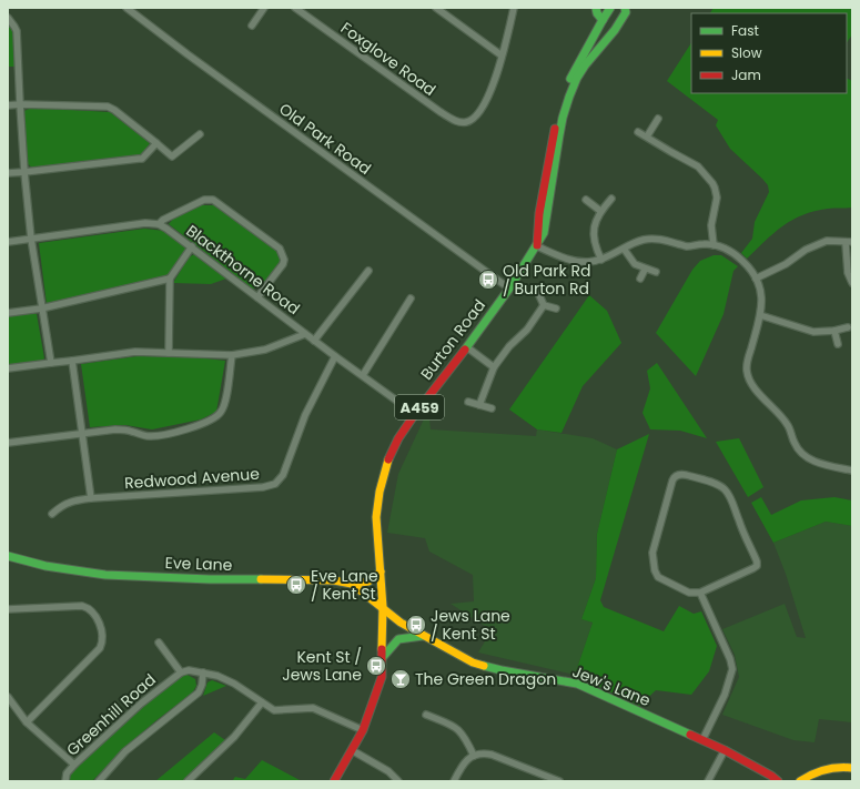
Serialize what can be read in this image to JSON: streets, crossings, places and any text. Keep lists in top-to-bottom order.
{
  "streets": {
    "main road": [
      "Burton Road",
      "A459",
      "Eve Lane",
      "Jew's Lane"
    ],
    "street": [
      "Foxglove Road",
      "Old Park Road",
      "Blackthorne Road",
      "Redwood Avenue",
      "Greenhill Road"
    ]
  },
  "crossings": [
    ["Old Park Road", "Burton Road"],
    ["Blackthorne Road", "Burton Road"],
    ["Blackthorne Road", "Redwood Avenue"],
    ["Burton Road", "A459"],
    ["Burton Road", "Eve Lane"],
    ["Burton Road", "Jew's Lane"],
    ["A459", "Eve Lane"],
    ["A459", "Jew's Lane"],
    ["Eve Lane", "Jew's Lane"]
  ],
  "places": {
    "bus stop": [
      "Old Park Rd / Burton Rd",
      "Eve Lane / Kent St",
      "Jews Lane / Kent St",
      "Kent St / Jews Lane"
    ],
    "bar": ["The Green Dragon"]
  },
  "legend": ["Fast", "Slow", "Jam"]
}
